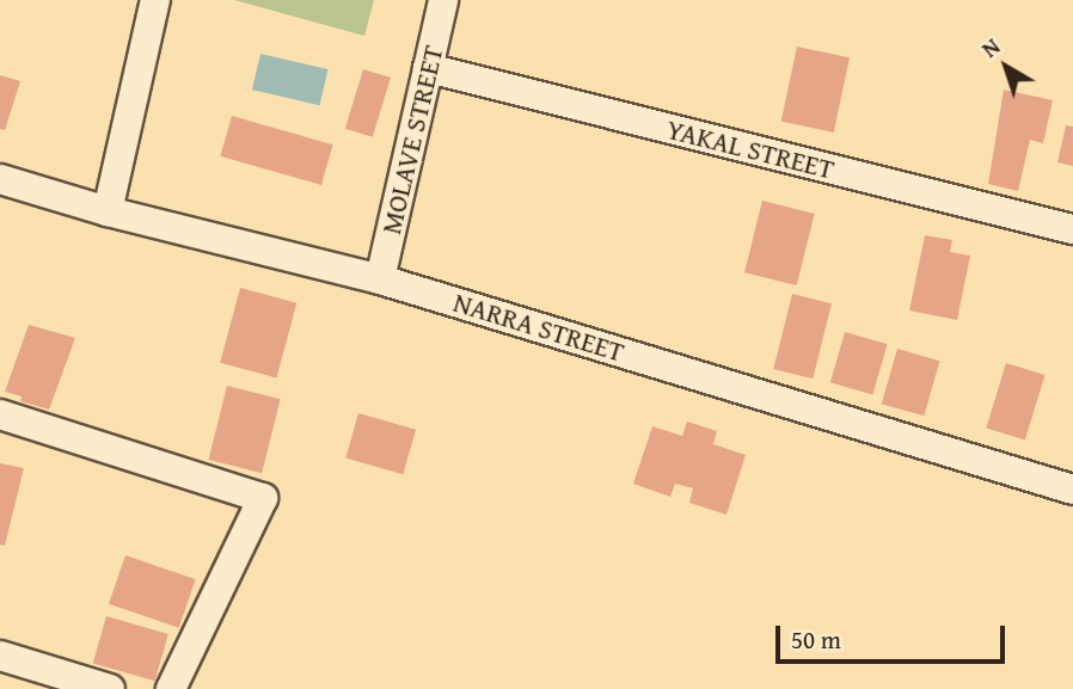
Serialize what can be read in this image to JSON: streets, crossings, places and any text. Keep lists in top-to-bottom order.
{
  "streets": {
    "street": ["MOLAVE STREET", "YAKAL STREET", "NARRA STREET"]
  },
  "crossings": [
    ["MOLAVE STREET", "YAKAL STREET"],
    ["MOLAVE STREET", "NARRA STREET"]
  ],
  "scale_bar": "50 m",
  "north": "top left"
}
